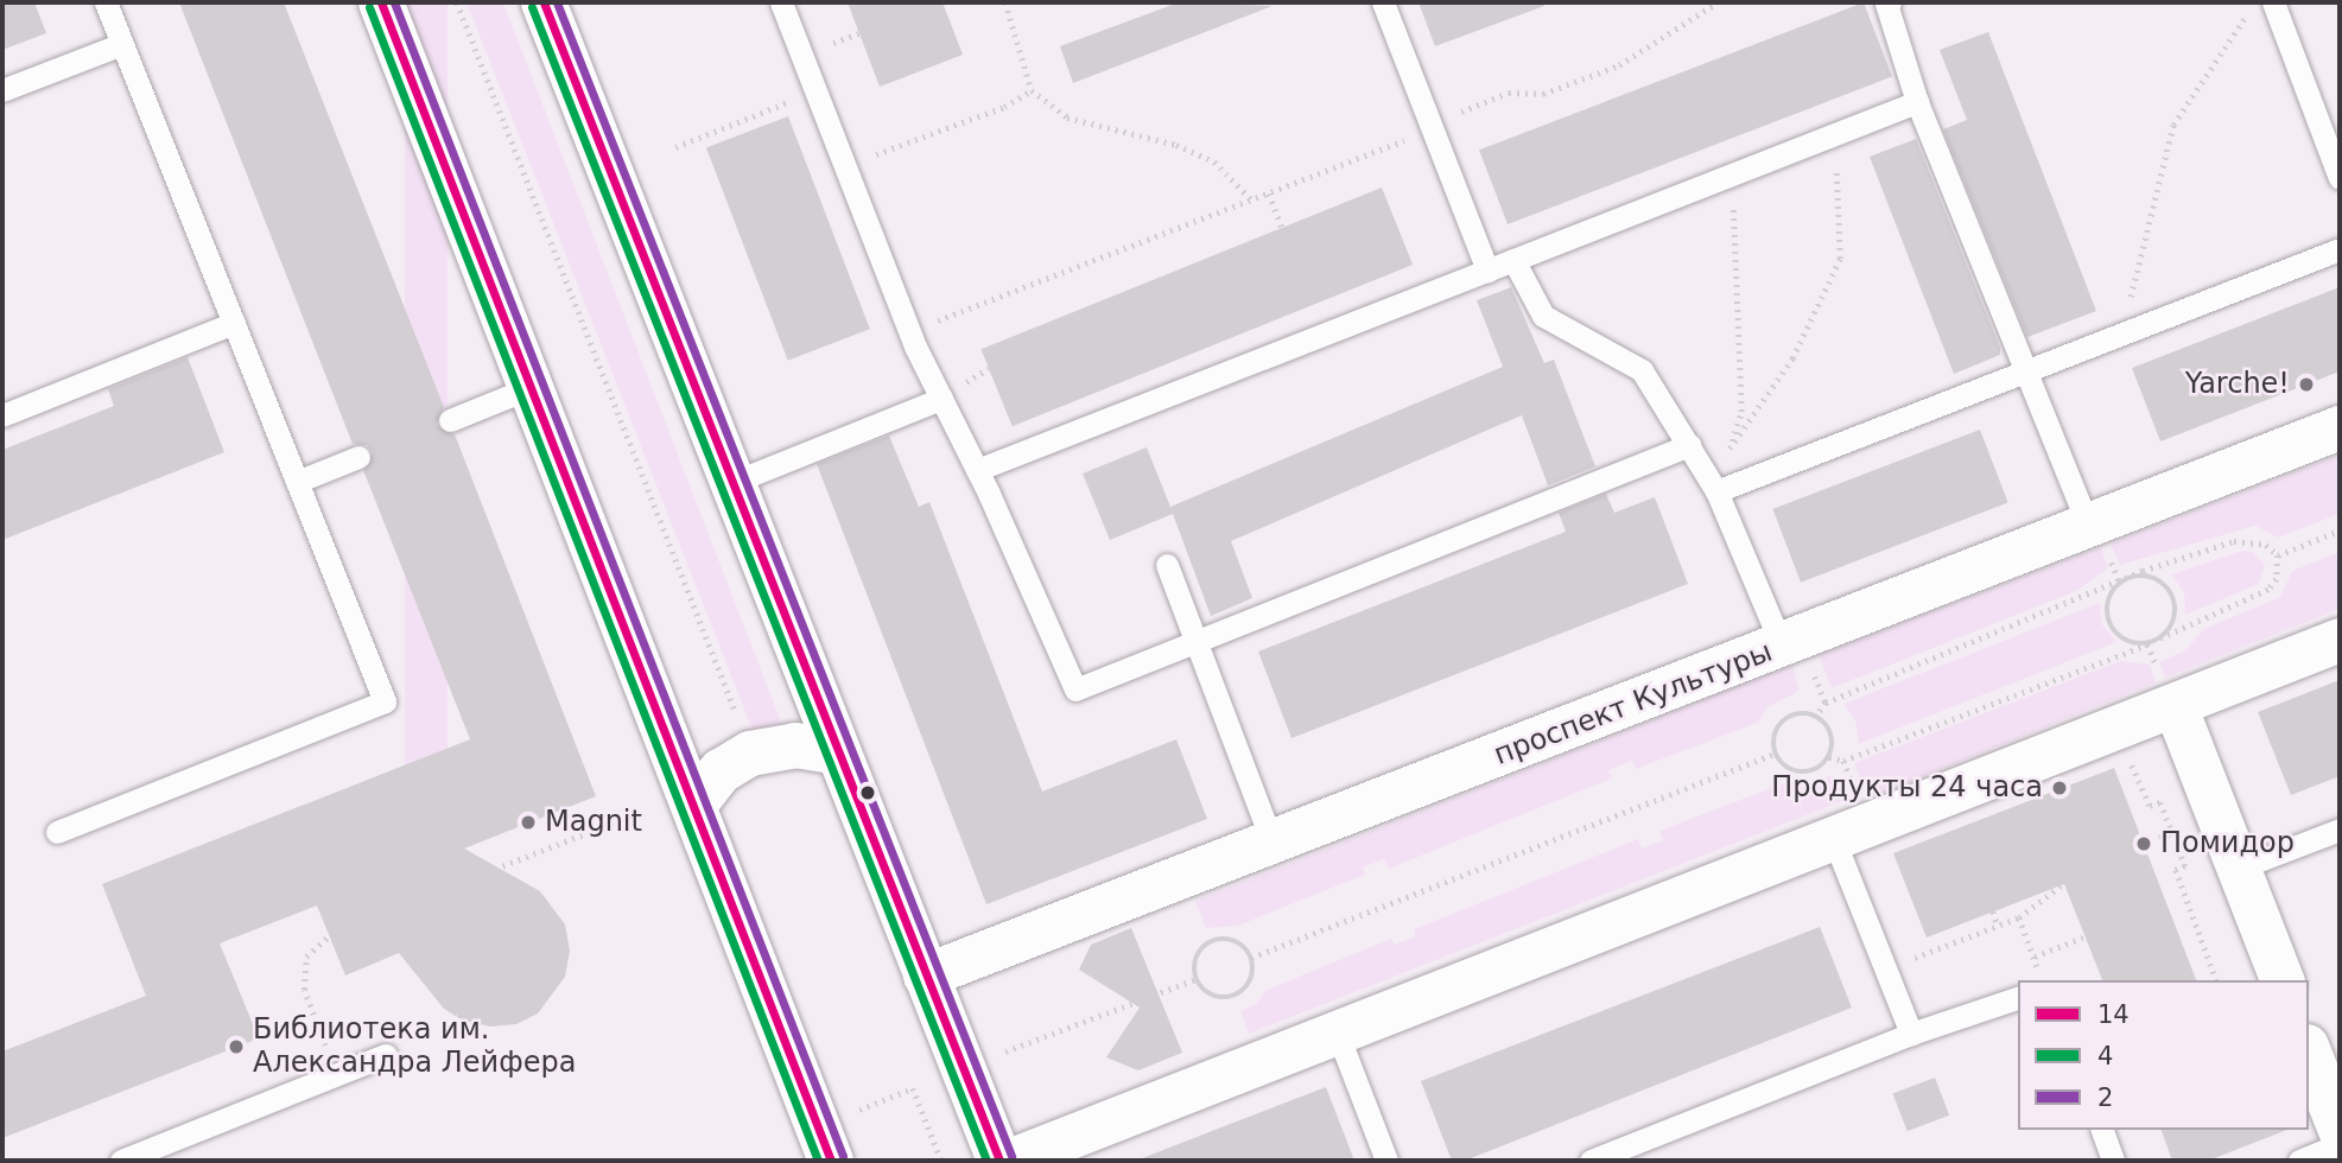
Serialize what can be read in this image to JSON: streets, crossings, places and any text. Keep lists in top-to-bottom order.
{
  "streets": {
    "street": ["проспект Культуры"]
  },
  "places": [
    "Yarche!",
    "Продукты 24 часа",
    "Magnit",
    "Помидор",
    "Библиотека им. Александра Лейфера"
  ],
  "lines": ["transit line 14", "transit line 2", "transit line 4"],
  "legend": ["14", "4", "2"]
}
